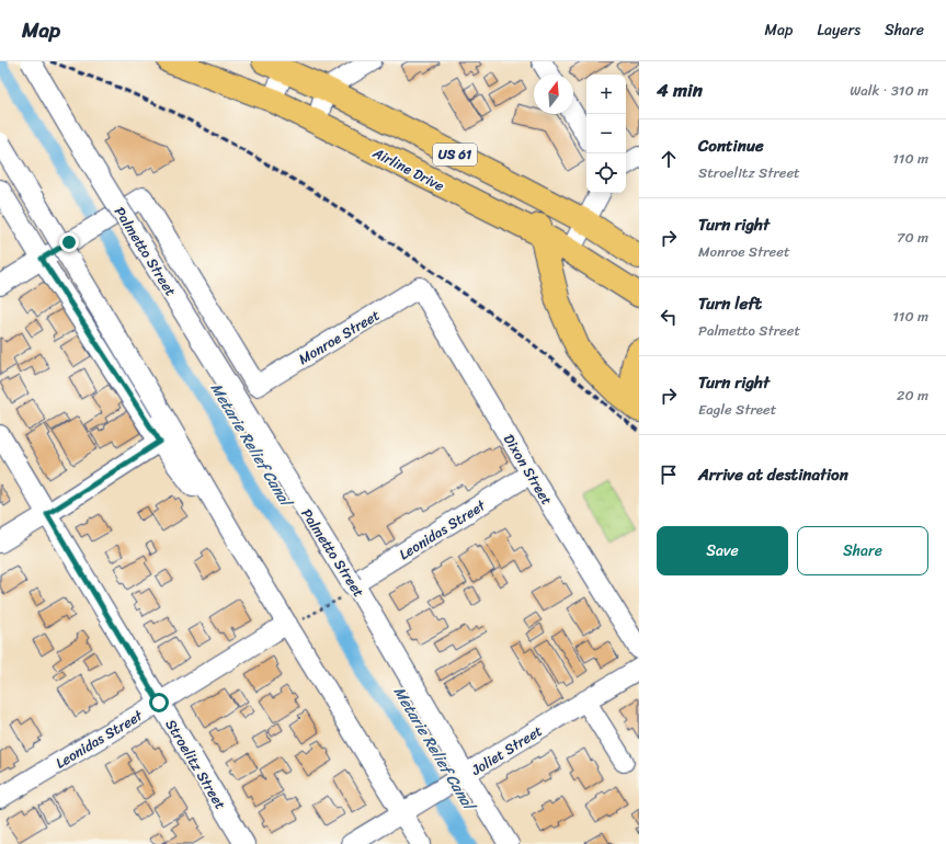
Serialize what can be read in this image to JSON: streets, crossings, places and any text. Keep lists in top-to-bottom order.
{
  "streets": {
    "main road": ["US 61", "Airline Drive"],
    "street": [
      "Palmetto Street",
      "Monroe Street",
      "Dixon Street",
      "Leonidas Street",
      "Joliet Street",
      "Stroelitz Street"
    ]
  },
  "crossings": [
    ["Palmetto Street", "Monroe Street"],
    ["Palmetto Street", "Leonidas Street"],
    ["Palmetto Street", "Joliet Street"],
    ["Monroe Street", "Dixon Street"],
    ["Dixon Street", "Leonidas Street"],
    ["Leonidas Street", "Stroelitz Street"]
  ],
  "water": ["Metarie Relief Canal"],
  "north": "top",
  "page": {
    "header": "Map",
    "nav": ["Map", "Layers", "Share"],
    "heading": ["4 min", "Walk · 310 m"],
    "map_buttons": ["+", "−"],
    "list": [
      ["Continue", "Stroelitz Street", "110 m"],
      ["Turn right", "Monroe Street", "70 m"],
      ["Turn left", "Palmetto Street", "110 m"],
      ["Turn right", "Eagle Street", "20 m"],
      "Arrive at destination"
    ],
    "buttons": ["Save", "Share"]
  }
}
